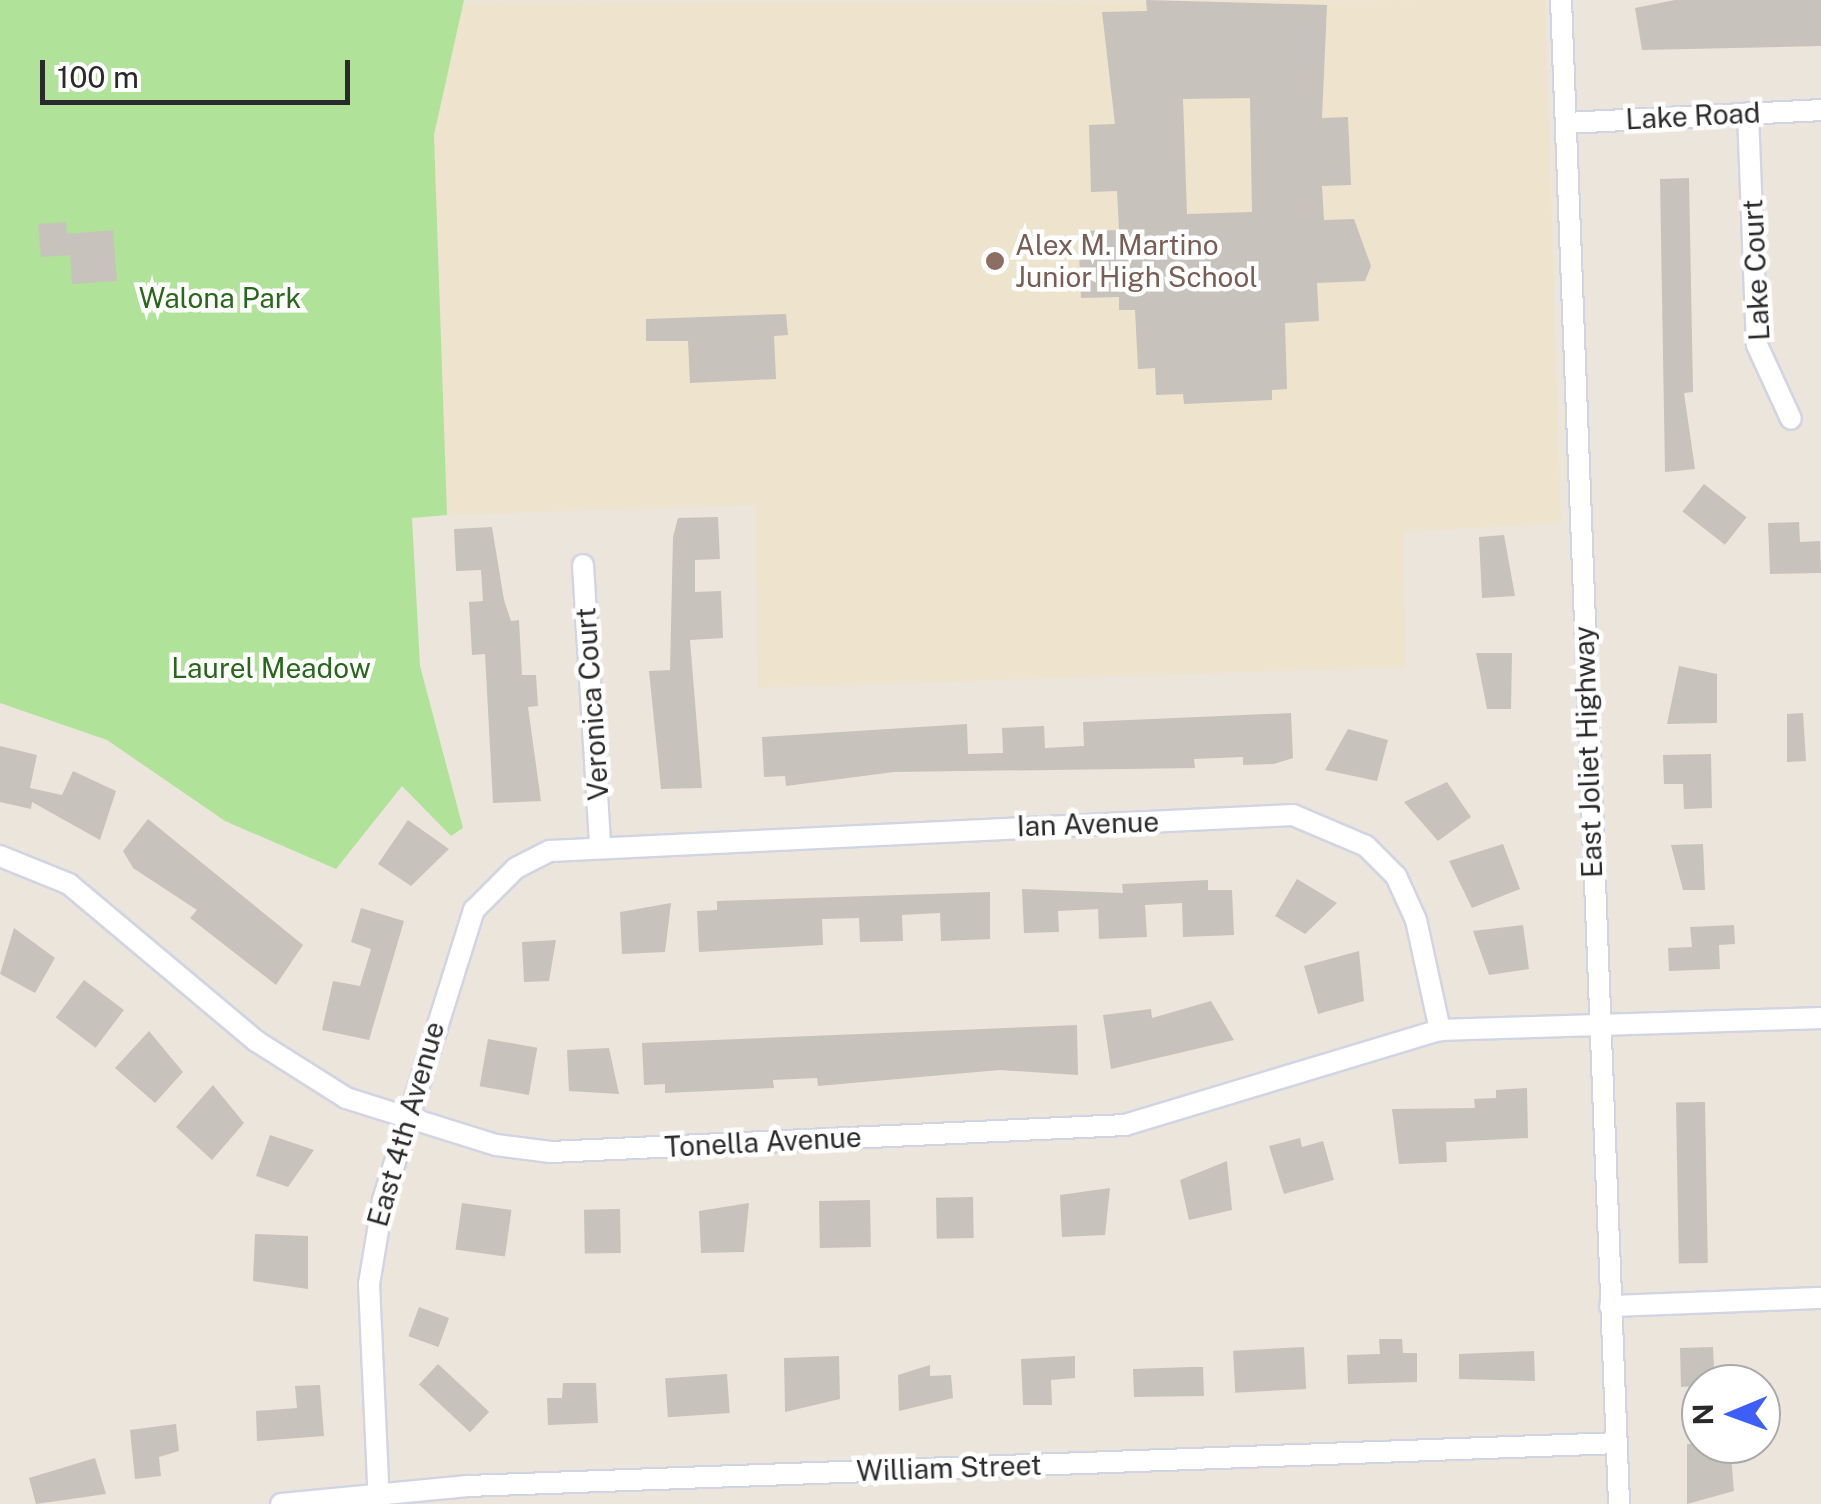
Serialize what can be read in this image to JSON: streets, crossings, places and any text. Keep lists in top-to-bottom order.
{
  "streets": {
    "street": [
      "Lake Road",
      "Lake Court",
      "Veronica Court",
      "East Joliet Highway",
      "Ian Avenue",
      "East 4th Avenue",
      "Tonella Avenue",
      "William Street"
    ]
  },
  "crossings": [
    ["Lake Road", "Lake Court"],
    ["Lake Road", "East Joliet Highway"],
    ["Veronica Court", "Ian Avenue"],
    ["Veronica Court", "East 4th Avenue"],
    ["East Joliet Highway", "Tonella Avenue"],
    ["East Joliet Highway", "William Street"],
    ["Ian Avenue", "East 4th Avenue"],
    ["Ian Avenue", "Tonella Avenue"],
    ["East 4th Avenue", "Tonella Avenue"],
    ["East 4th Avenue", "William Street"]
  ],
  "parks": ["Walona Park", "Laurel Meadow"],
  "places": ["Alex M. Martino Junior High School"],
  "scale_bar": "100 m",
  "north": "left"
}
